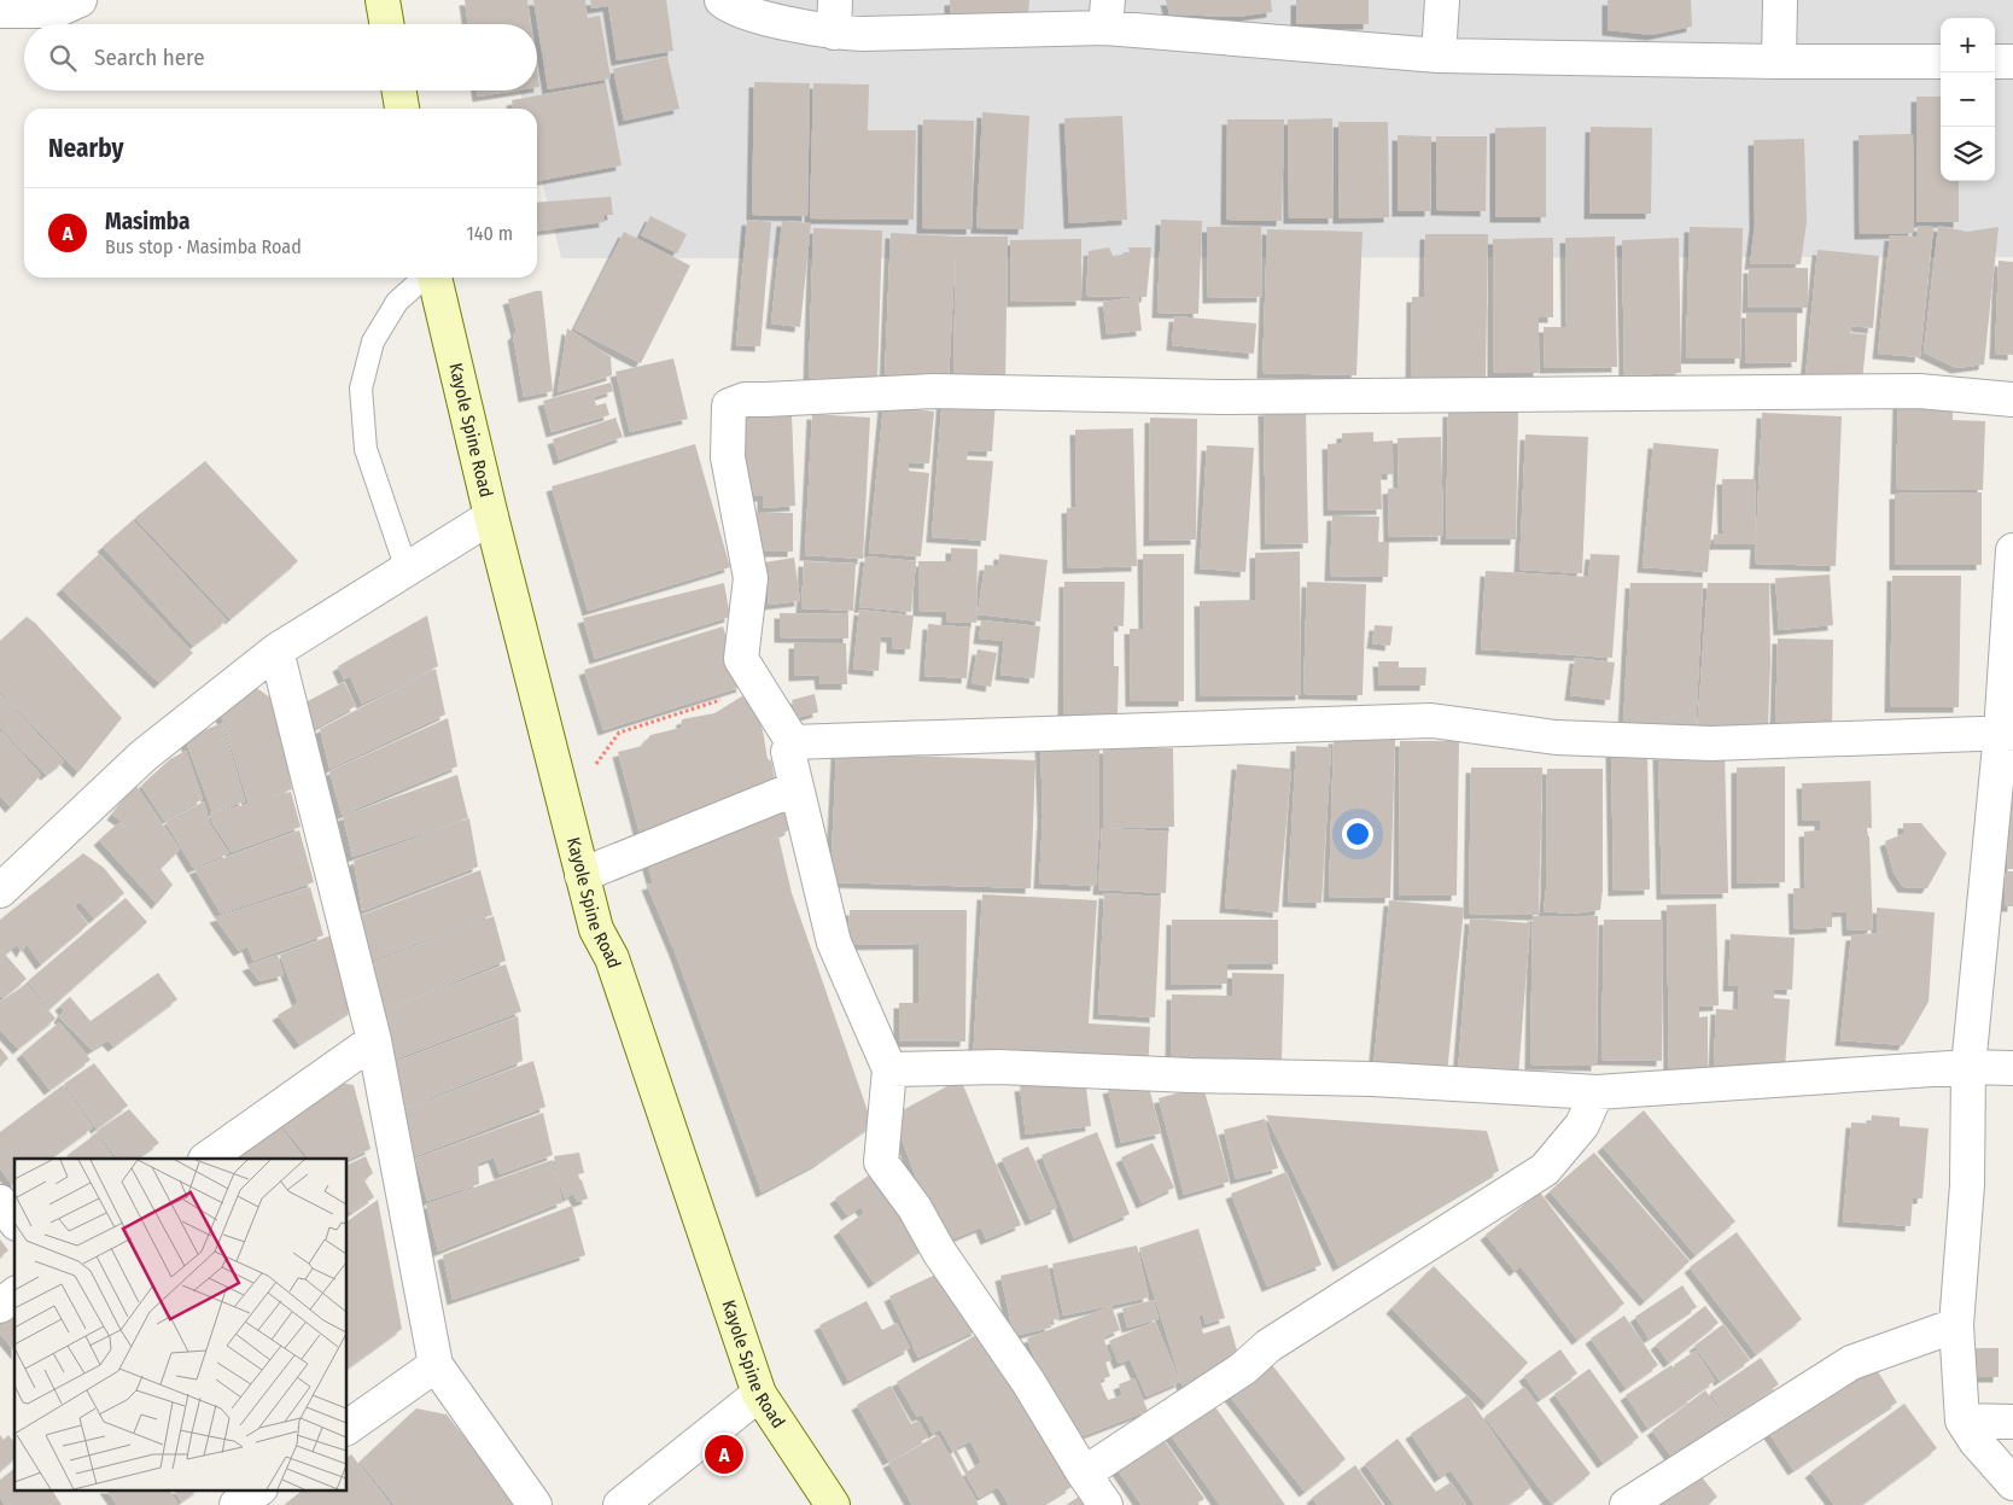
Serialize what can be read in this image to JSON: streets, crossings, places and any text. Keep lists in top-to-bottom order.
{
  "streets": {
    "main road": ["Kayole Spine Road"]
  },
  "page": {
    "map_buttons": ["+", "−"],
    "search": "Search here",
    "heading": "Nearby",
    "list": [
      {
        "mark": "A",
        "name": "Masimba",
        "note": "Bus stop · Masimba Road",
        "value": "140 m"
      }
    ],
    "pins": "A"
  }
}
